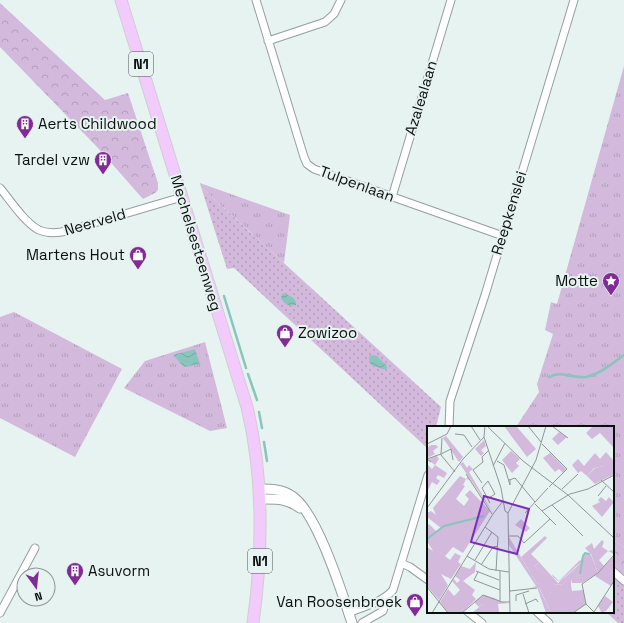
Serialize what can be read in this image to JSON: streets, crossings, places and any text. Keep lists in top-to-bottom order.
{
  "streets": {
    "main road": ["N1", "Mechelsesteenweg"],
    "street": [
      "Azalealaan",
      "Tulpenlaan",
      "Reepkenslei",
      "Neerveld"
    ]
  },
  "crossings": [
    ["N1", "Mechelsesteenweg"],
    ["Azalealaan", "Tulpenlaan"],
    ["Tulpenlaan", "Reepkenslei"],
    ["Neerveld", "Mechelsesteenweg"]
  ],
  "places": {
    "building": ["Aerts Childwood", "Tardel vzw", "Asuvorm"],
    "shop": ["Martens Hout", "Zowizoo", "Van Roosenbroek"],
    "place": ["Motte"]
  },
  "north": "bottom"
}
